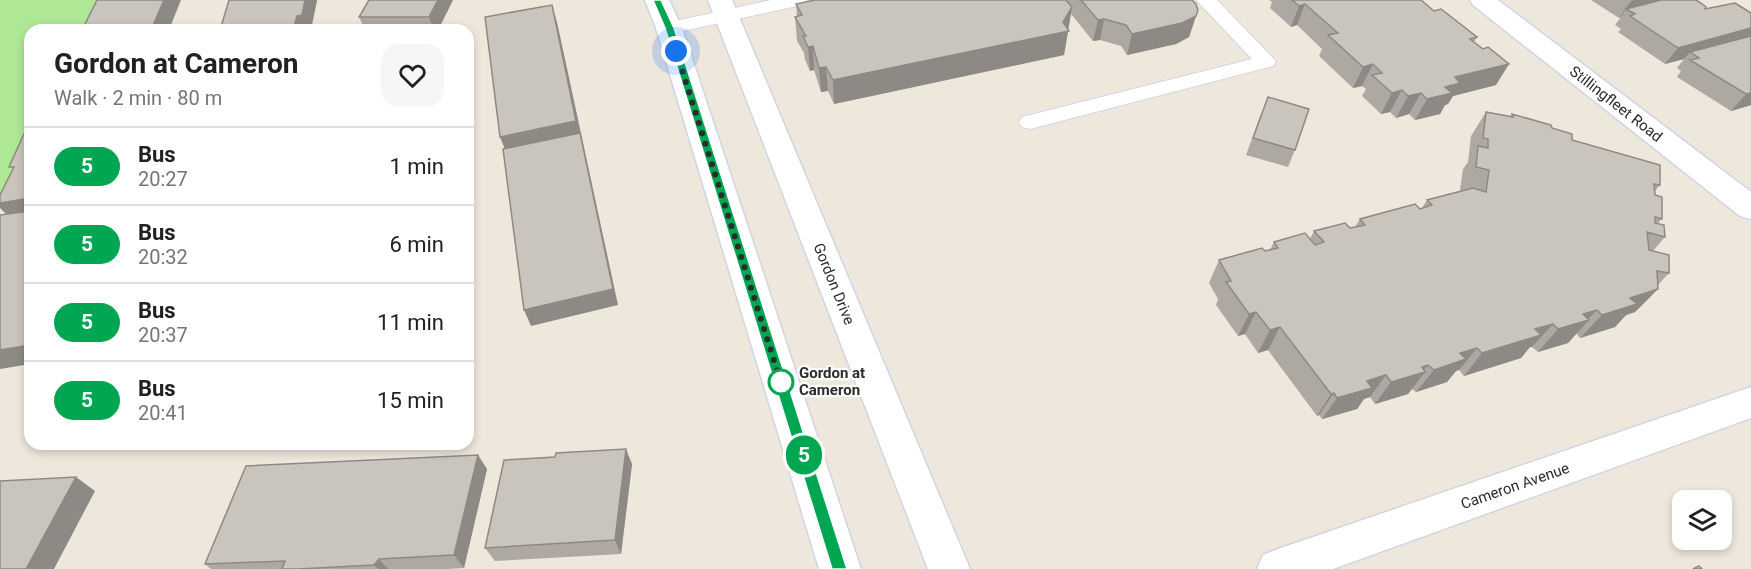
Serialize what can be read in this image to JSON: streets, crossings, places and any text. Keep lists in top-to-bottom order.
{
  "streets": {
    "main road": ["Stillingfleet Road", "Gordon Drive", "Cameron Avenue"]
  },
  "places": ["Gordon at Cameron"],
  "lines": ["bus line 5"],
  "page": {
    "on_map": "5",
    "heading": ["Gordon at Cameron", "Walk · 2 min · 80 m"],
    "list": [
      {
        "mark": "5",
        "name": "Bus",
        "note": "20:27",
        "value": "1 min"
      },
      {
        "mark": "5",
        "name": "Bus",
        "note": "20:32",
        "value": "6 min"
      },
      {
        "mark": "5",
        "name": "Bus",
        "note": "20:37",
        "value": "11 min"
      },
      {
        "mark": "5",
        "name": "Bus",
        "note": "20:41",
        "value": "15 min"
      }
    ]
  }
}
